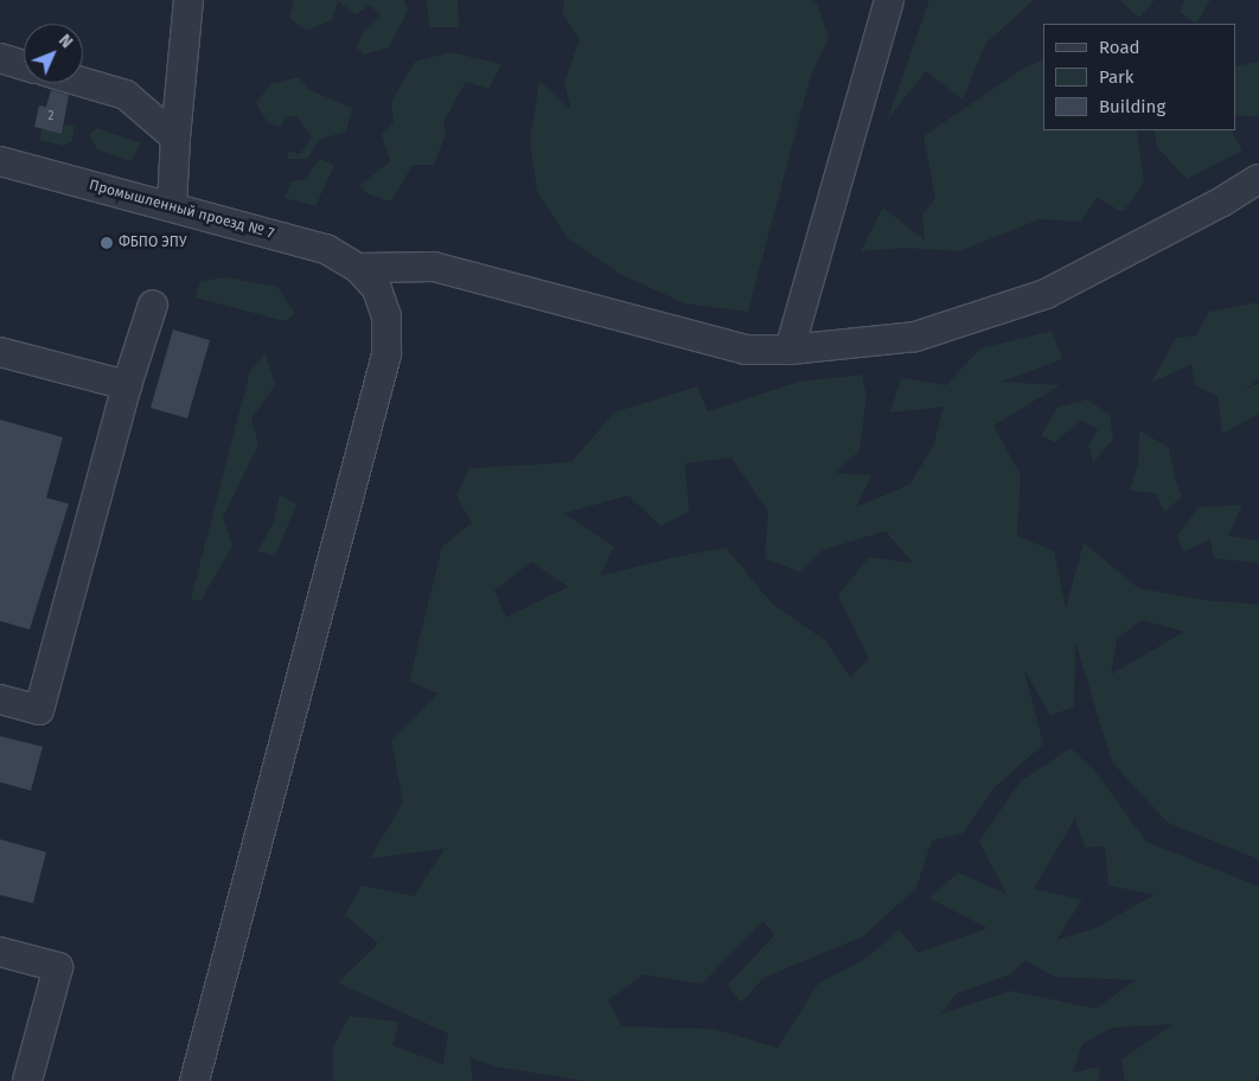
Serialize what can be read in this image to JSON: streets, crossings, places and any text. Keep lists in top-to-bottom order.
{
  "streets": {
    "street": ["Промышленный проезд № 7"]
  },
  "places": ["ФБПО ЭПУ"],
  "house_numbers": ["2"],
  "legend": ["Road", "Park", "Building"],
  "north": "top right"
}
